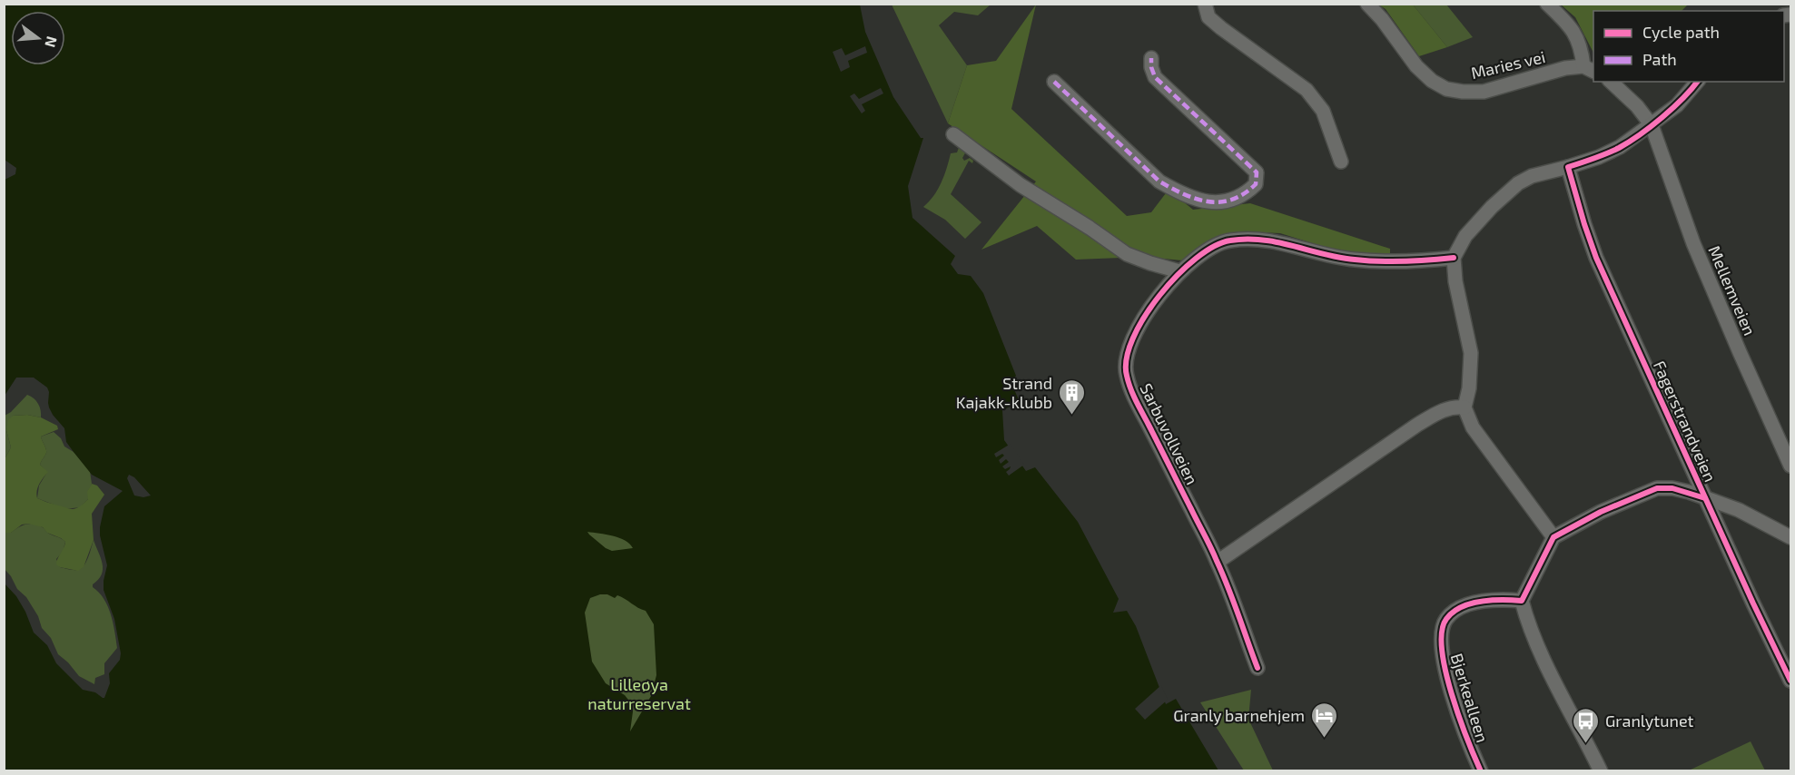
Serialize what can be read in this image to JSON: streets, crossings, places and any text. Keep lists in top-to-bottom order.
{
  "streets": {
    "street": [
      "Maries vei",
      "Mellemveien",
      "Fagerstrandveien",
      "Sarbuvollveien",
      "Bjerkealleen"
    ]
  },
  "parks": ["Lilleøya naturreservat"],
  "places": {
    "building": ["Strand Kajakk-klubb"],
    "hotel": ["Granly barnehjem"],
    "bus stop": ["Granlytunet"]
  },
  "legend": ["Cycle path", "Path"],
  "north": "right"
}
